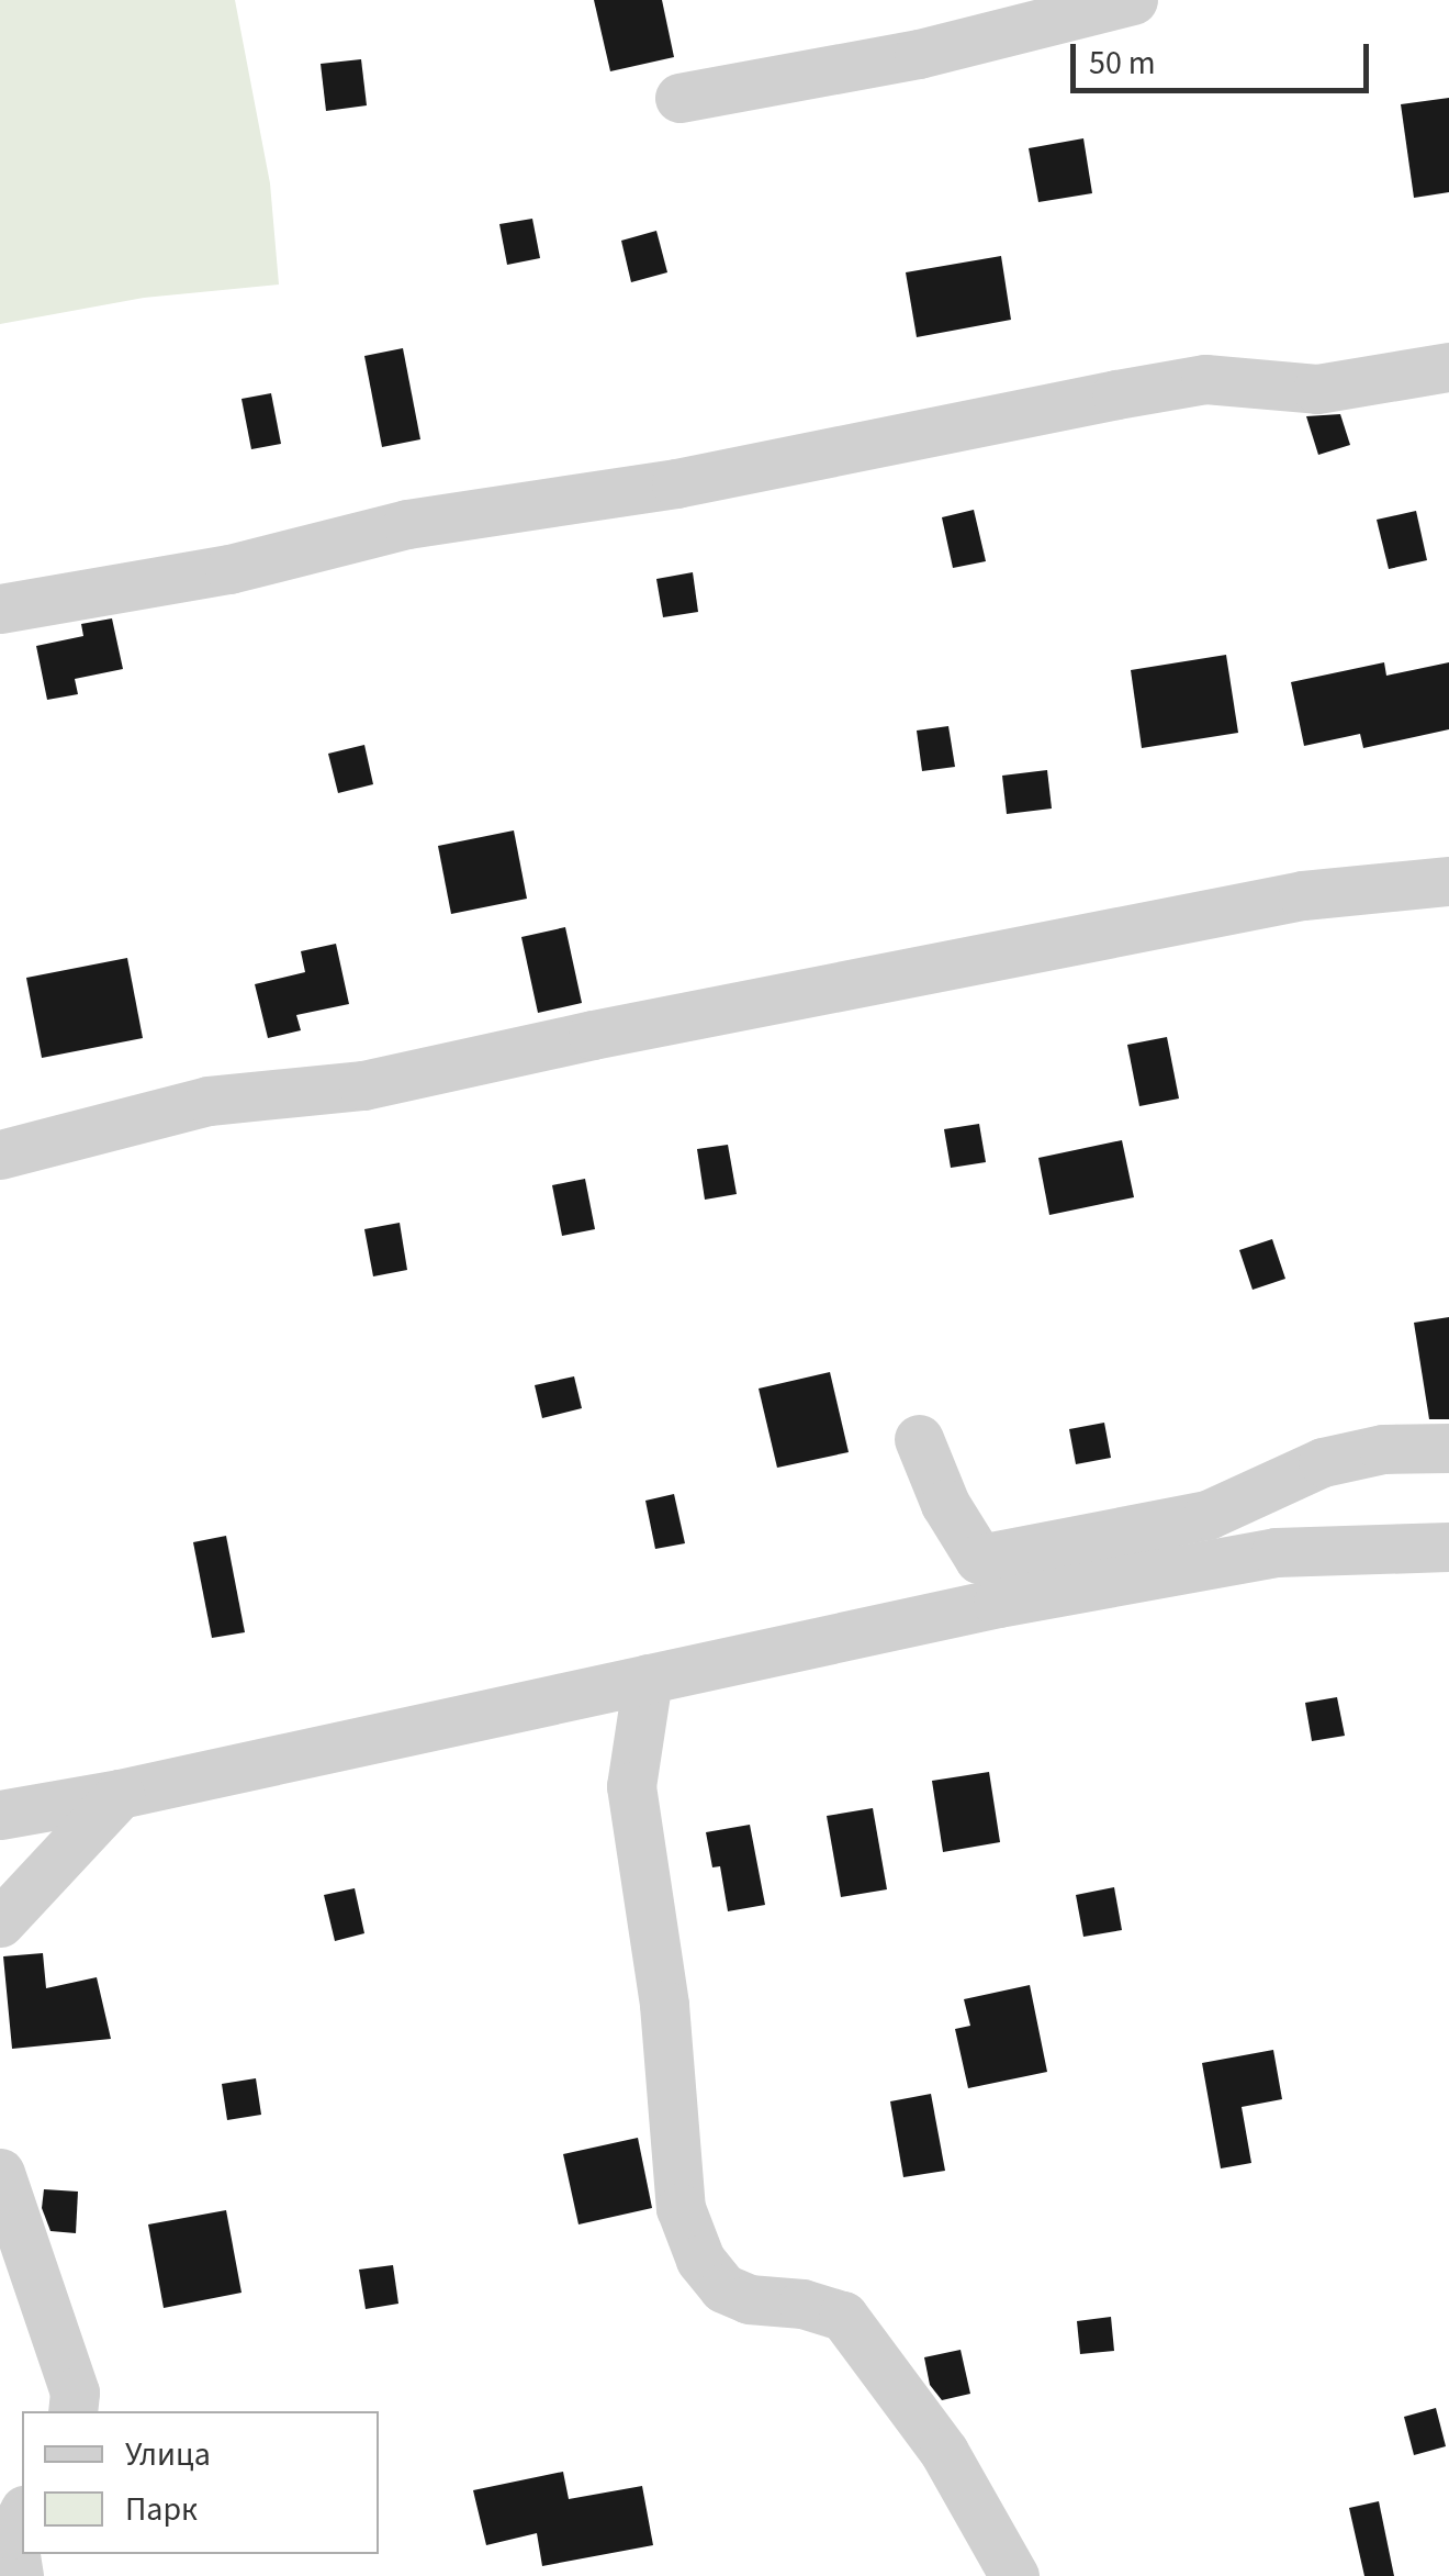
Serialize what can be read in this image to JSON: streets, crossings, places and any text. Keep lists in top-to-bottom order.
{
  "legend": ["Улица", "Парк"],
  "scale_bar": "50 m"
}
